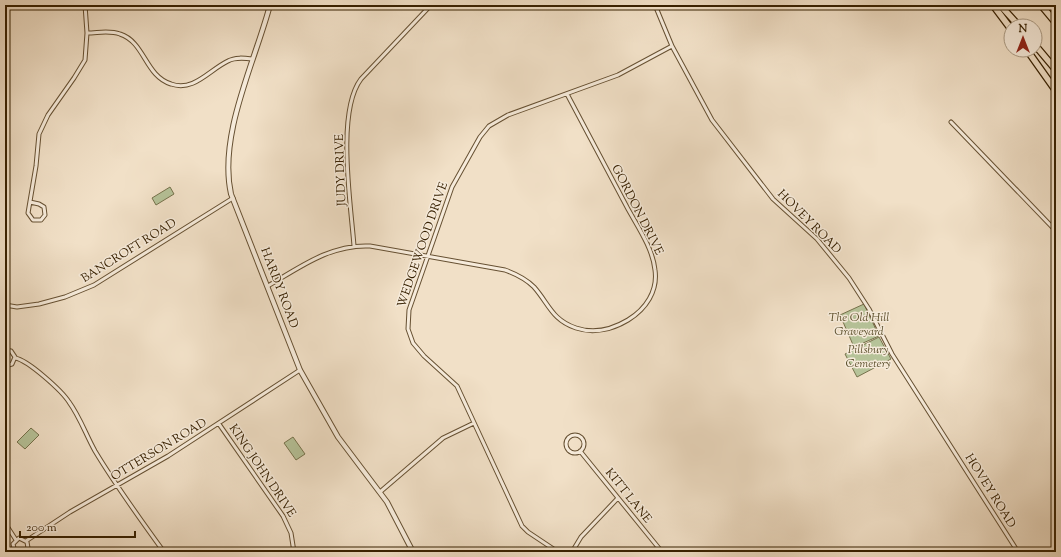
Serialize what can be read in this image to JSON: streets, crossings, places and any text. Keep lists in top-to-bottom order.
{
  "streets": {
    "street": [
      "JUDY DRIVE",
      "GORDON DRIVE",
      "HOVEY ROAD",
      "WEDGEWOOD DRIVE",
      "BANCROFT ROAD",
      "HARDY ROAD",
      "OTTERSON ROAD",
      "KING JOHN DRIVE",
      "KITT LANE"
    ]
  },
  "crossings": [
    ["JUDY DRIVE", "GORDON DRIVE"],
    ["GORDON DRIVE", "WEDGEWOOD DRIVE"],
    ["GORDON DRIVE", "HARDY ROAD"],
    ["HOVEY ROAD", "WEDGEWOOD DRIVE"],
    ["BANCROFT ROAD", "HARDY ROAD"],
    ["HARDY ROAD", "OTTERSON ROAD"],
    ["OTTERSON ROAD", "KING JOHN DRIVE"]
  ],
  "parks": ["The Old Hill Graveyard", "Pillsbury Cemetery"],
  "scale_bar": "200 m",
  "north": "top"
}
